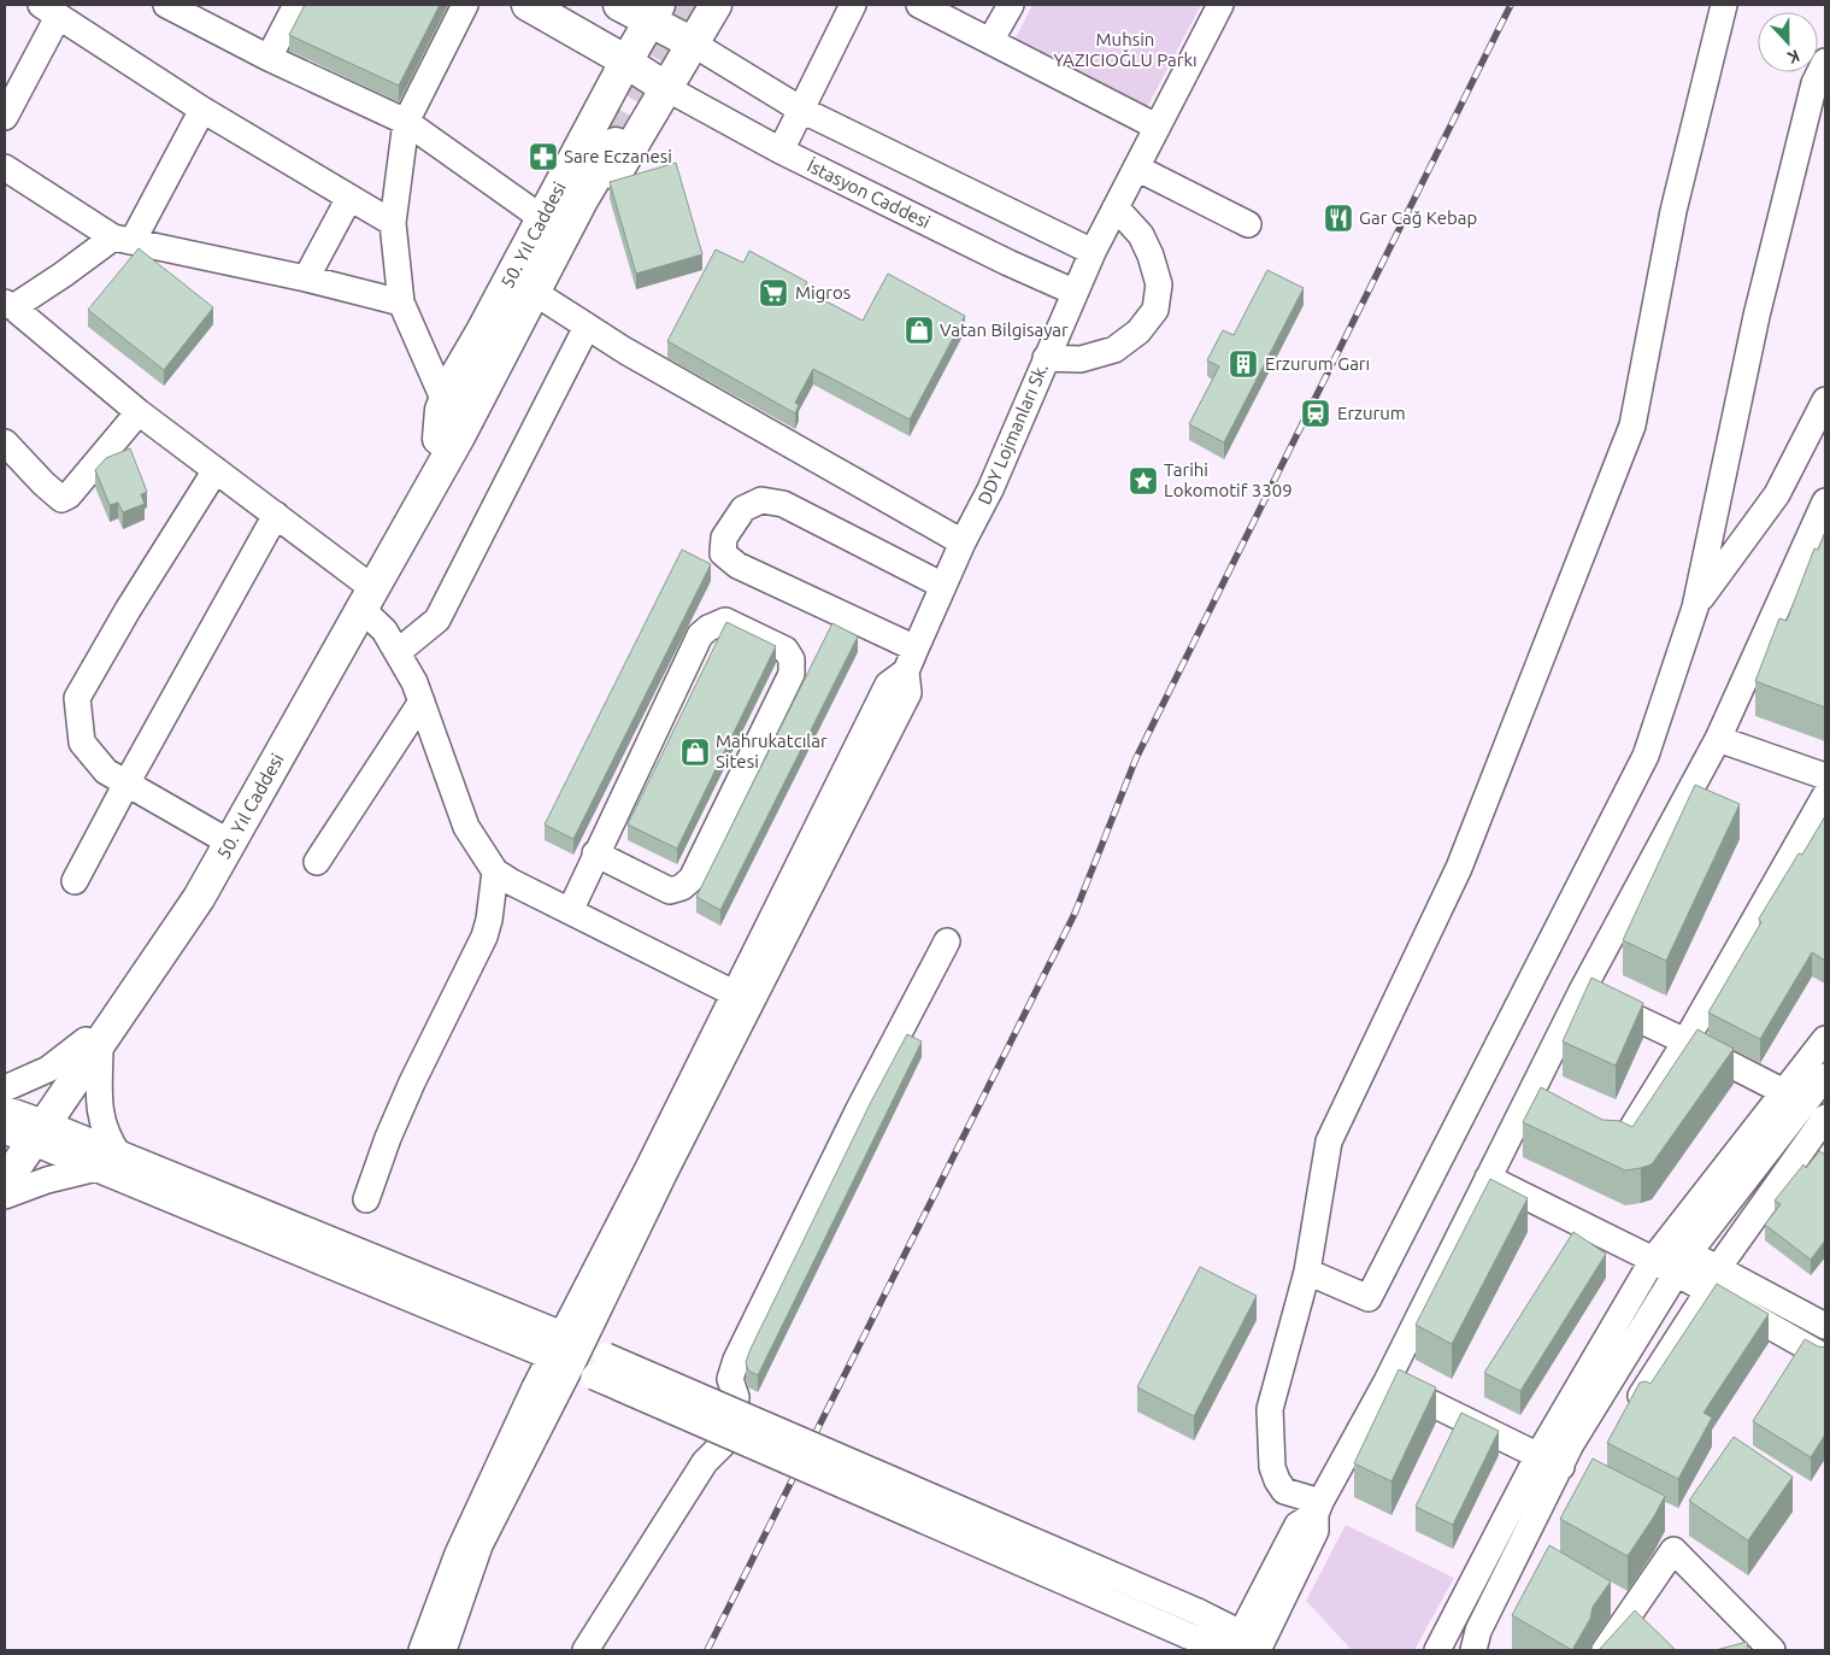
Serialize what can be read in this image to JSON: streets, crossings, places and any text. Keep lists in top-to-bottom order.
{
  "streets": {
    "main road": ["50. Yıl Caddesi"],
    "street": ["İstasyon Caddesi", "DDY Lojmanları Sk."]
  },
  "crossings": [
    ["İstasyon Caddesi", "50. Yıl Caddesi"],
    ["İstasyon Caddesi", "DDY Lojmanları Sk."]
  ],
  "parks": ["Muhsin YAZICIOĞLU Parkı"],
  "places": {
    "pharmacy": ["Sare Eczanesi"],
    "restaurant": ["Gar Cağ Kebap"],
    "supermarket": ["Migros"],
    "shop": ["Vatan Bilgisayar", "Mahrukatcılar Sitesi"],
    "building": ["Erzurum Garı"],
    "station": ["Erzurum"],
    "place": ["Tarihi Lokomotif 3309"]
  },
  "north": "bottom"
}
